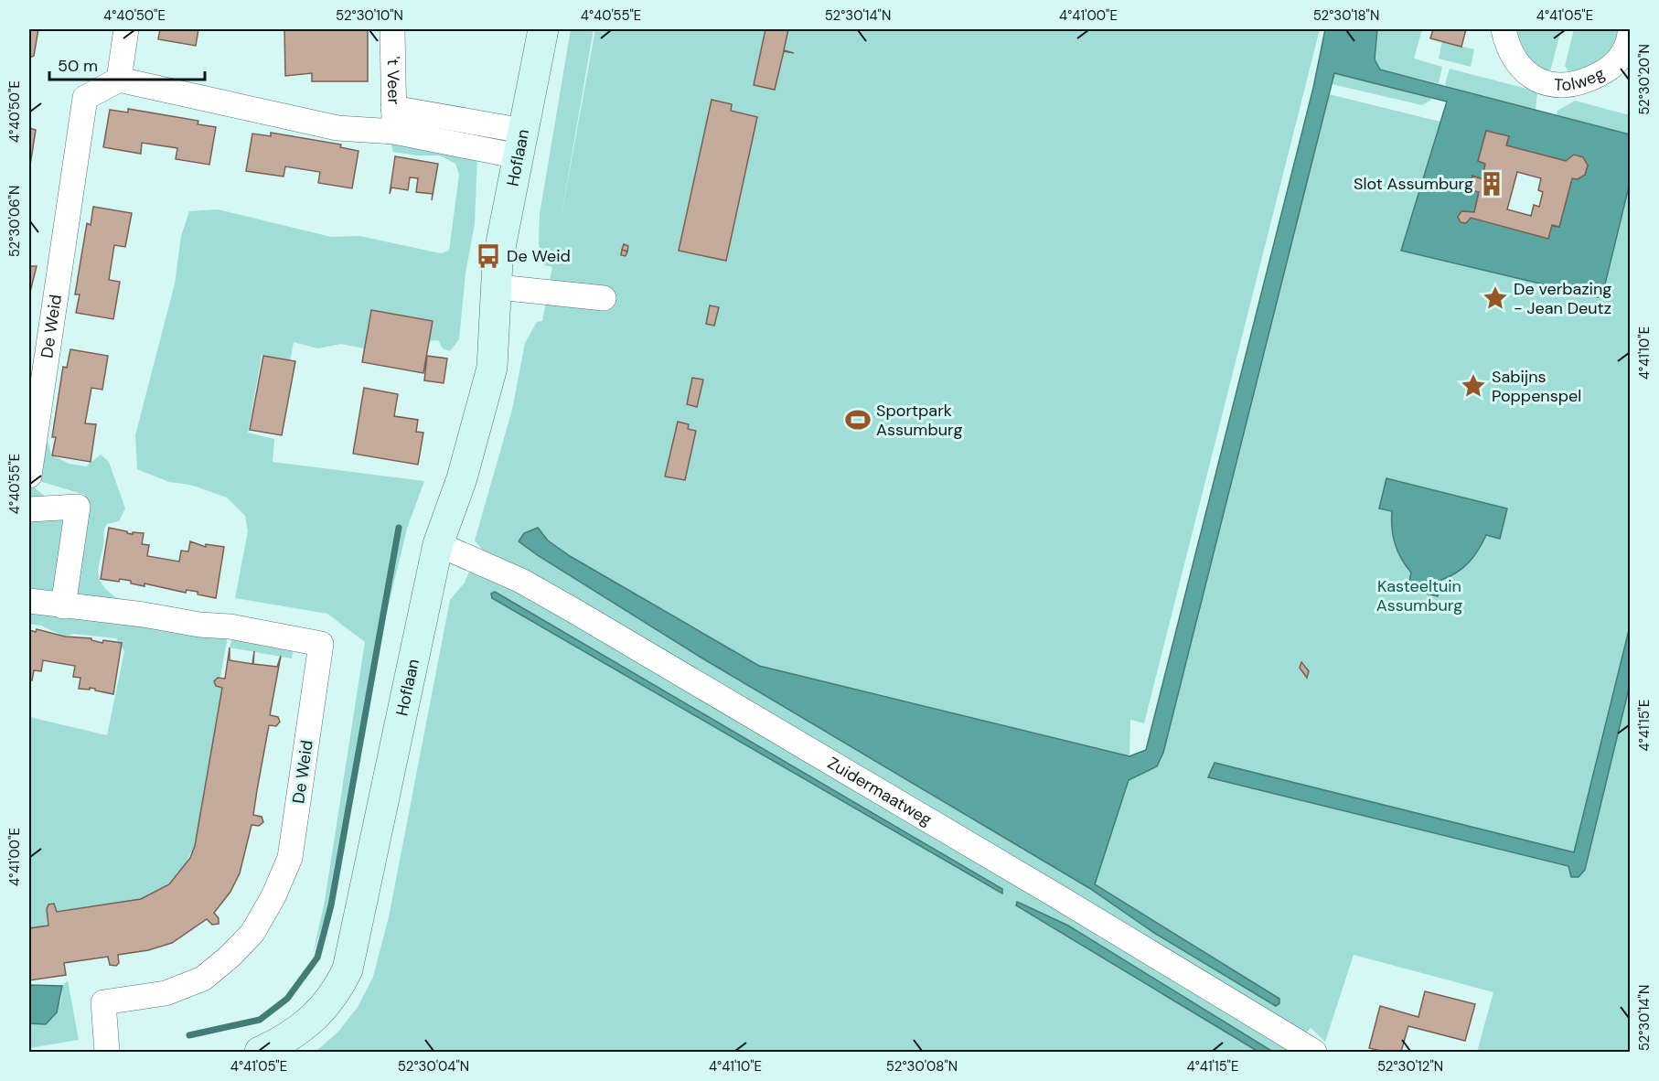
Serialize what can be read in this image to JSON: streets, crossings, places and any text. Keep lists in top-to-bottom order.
{
  "streets": {
    "main road": ["Hoflaan"],
    "street": [
      "Tolweg",
      "'t Veer",
      "De Weid",
      "Zuidermaatweg"
    ]
  },
  "crossings": [
    ["Hoflaan", "Zuidermaatweg"]
  ],
  "parks": ["Kasteeltuin Assumburg"],
  "places": {
    "building": ["Slot Assumburg"],
    "bus stop": ["De Weid"],
    "place": ["De verbazing - Jean Deutz", "Sabijns Poppenspel"],
    "sports": ["Sportpark Assumburg"]
  },
  "scale_bar": "50 m",
  "coordinates": [
    "4°40'50\"E",
    "52°30'10\"N",
    "4°40'55\"E",
    "52°30'14\"N",
    "4°41'00\"E",
    "52°30'18\"N",
    "4°41'05\"E",
    "52°30'20\"N",
    "52°30'06\"N",
    "4°41'10\"E",
    "4°41'15\"E",
    "52°30'04\"N",
    "52°30'08\"N",
    "52°30'12\"N"
  ]
}
